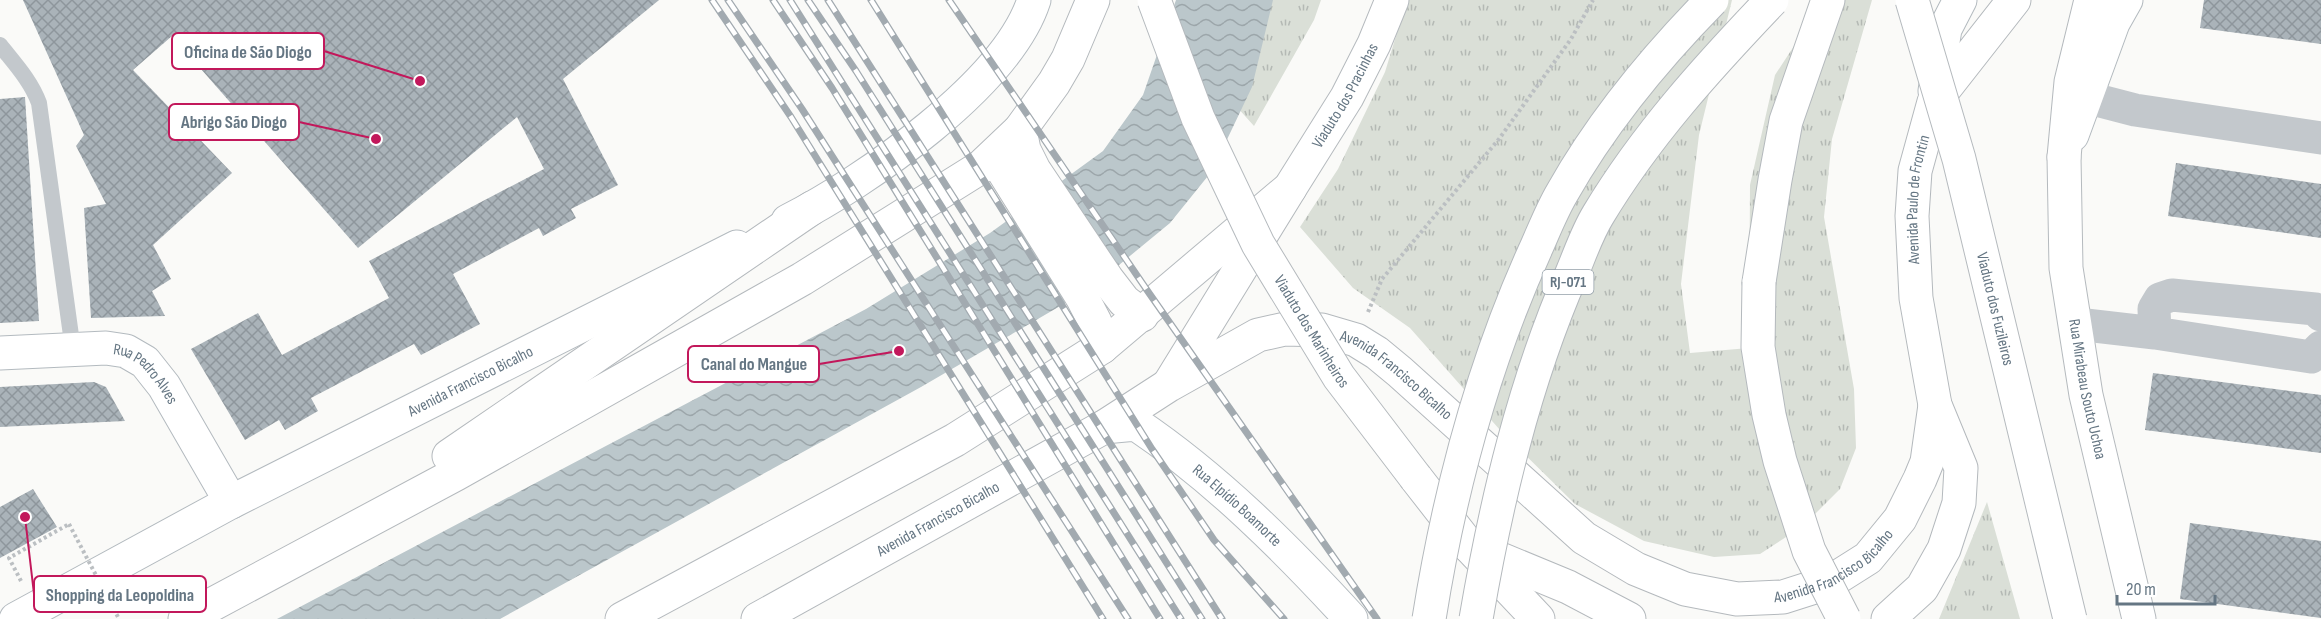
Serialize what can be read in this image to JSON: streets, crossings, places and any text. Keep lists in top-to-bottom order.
{
  "streets": {
    "main road": [
      "Viaduto dos Pracinhas",
      "Avenida Paulo de Frontin",
      "RJ-071",
      "Viaduto dos Fuzileiros",
      "Viaduto dos Marinheiros",
      "Avenida Francisco Bicalho",
      "Rua Pedro Alves",
      "Rua Mirabeau Souto Uchoa",
      "Rua Elpídio Boamorte"
    ]
  },
  "crossings": [
    ["Viaduto dos Pracinhas", "Avenida Francisco Bicalho"],
    ["Avenida Paulo de Frontin", "Avenida Francisco Bicalho"],
    ["Avenida Francisco Bicalho", "Rua Pedro Alves"],
    ["Avenida Francisco Bicalho", "Rua Elpídio Boamorte"]
  ],
  "places": [
    "Oficina de São Diogo",
    "Abrigo São Diogo",
    "Canal do Mangue",
    "Shopping da Leopoldina"
  ],
  "scale_bar": "20 m"
}
